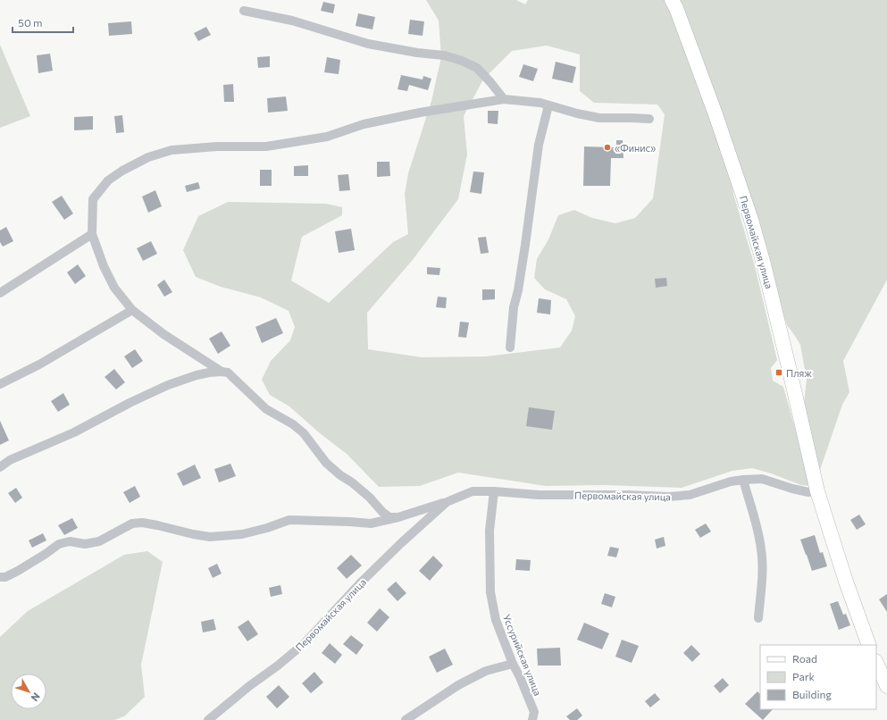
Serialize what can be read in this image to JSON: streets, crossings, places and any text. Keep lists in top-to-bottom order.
{
  "streets": {
    "main road": ["Первомайская улица"],
    "street": ["Уссурийская улица"]
  },
  "crossings": [
    ["Первомайская улица", "Уссурийская улица"]
  ],
  "places": {
    "other": ["«Финис»"],
    "transit": ["Пляж"]
  },
  "legend": ["Road", "Park", "Building"],
  "scale_bar": "50 m",
  "north": "bottom right"
}
